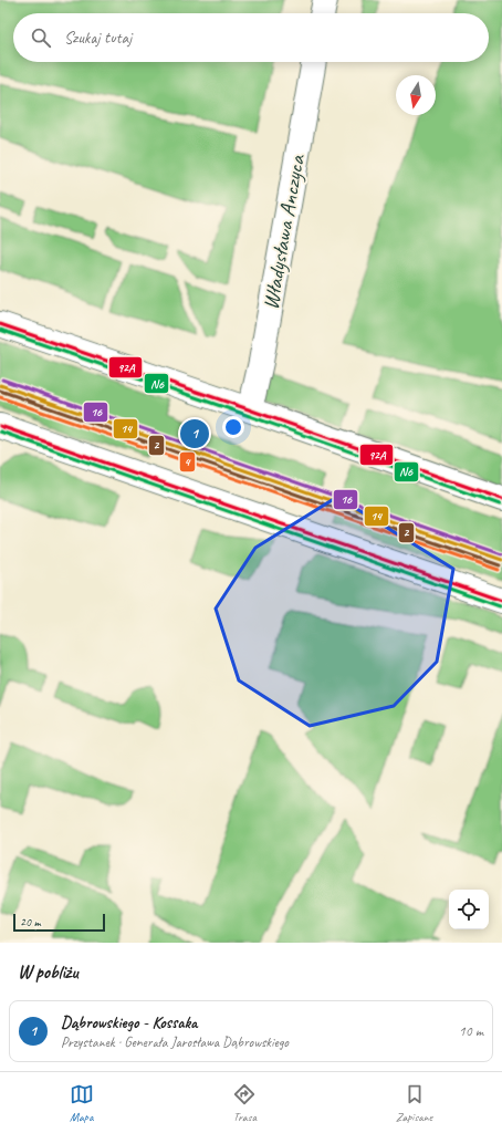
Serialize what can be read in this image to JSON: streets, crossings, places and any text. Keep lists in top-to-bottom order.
{
  "streets": {
    "main road": ["Władysława Anczyca"]
  },
  "lines": [
    "transit line 92A",
    "transit line N6",
    "transit line 16",
    "transit line 14",
    "transit line 2",
    "transit line 4"
  ],
  "scale_bar": "20 m",
  "north": "bottom",
  "page": {
    "search": "Szukaj tutaj",
    "pins": "1",
    "scale": "20 m",
    "heading": "W pobliżu",
    "list": [
      {
        "mark": "1",
        "name": "Dąbrowskiego - Kossaka",
        "note": "Przystanek · Generała Jarosława Dąbrowskiego",
        "value": "10 m"
      }
    ],
    "nav": ["Mapa", "Trasa", "Zapisane"]
  }
}
